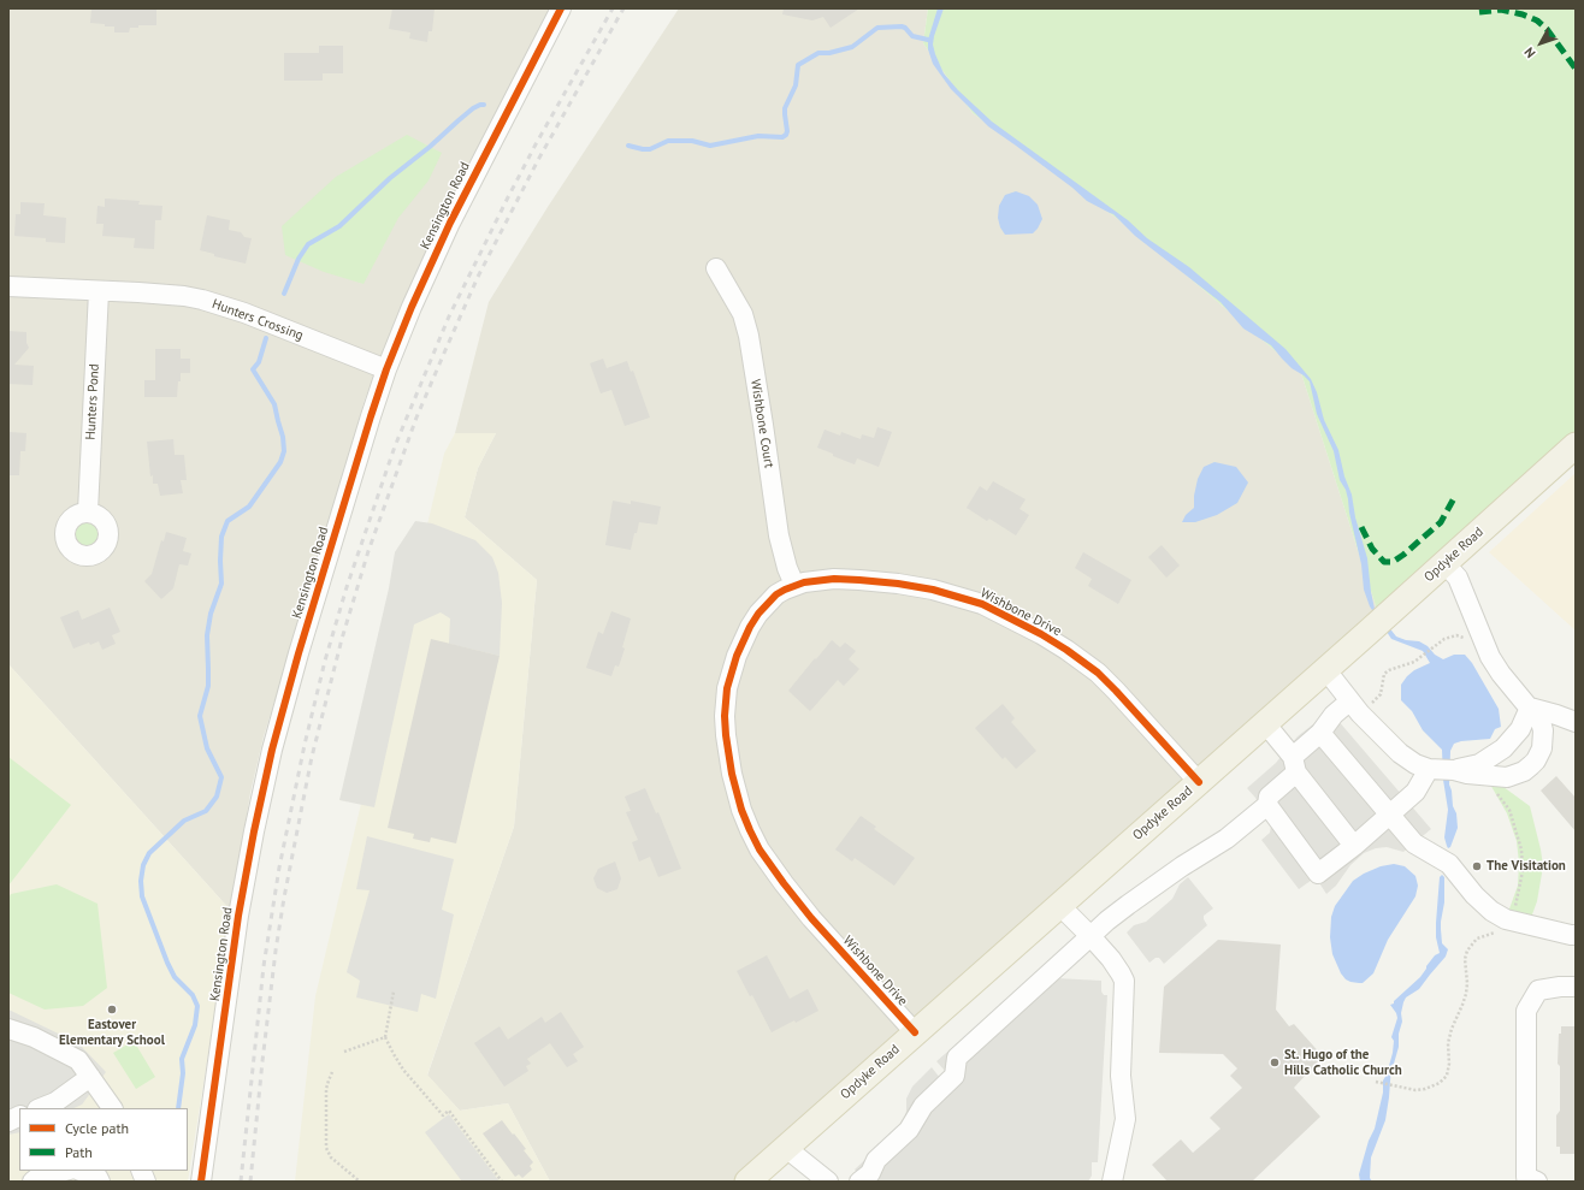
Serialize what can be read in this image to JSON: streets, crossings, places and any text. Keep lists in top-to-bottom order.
{
  "streets": {
    "main road": ["Opdyke Road"],
    "street": [
      "Kensington Road",
      "Hunters Crossing",
      "Hunters Pond",
      "Wishbone Court",
      "Wishbone Drive"
    ]
  },
  "crossings": [
    ["Kensington Road", "Hunters Crossing"],
    ["Hunters Crossing", "Hunters Pond"],
    ["Wishbone Court", "Wishbone Drive"],
    ["Opdyke Road", "Wishbone Drive"]
  ],
  "places": ["The Visitation", "Eastover Elementary School", "St. Hugo of the Hills Catholic Church"],
  "legend": ["Cycle path", "Path"],
  "north": "bottom left"
}
